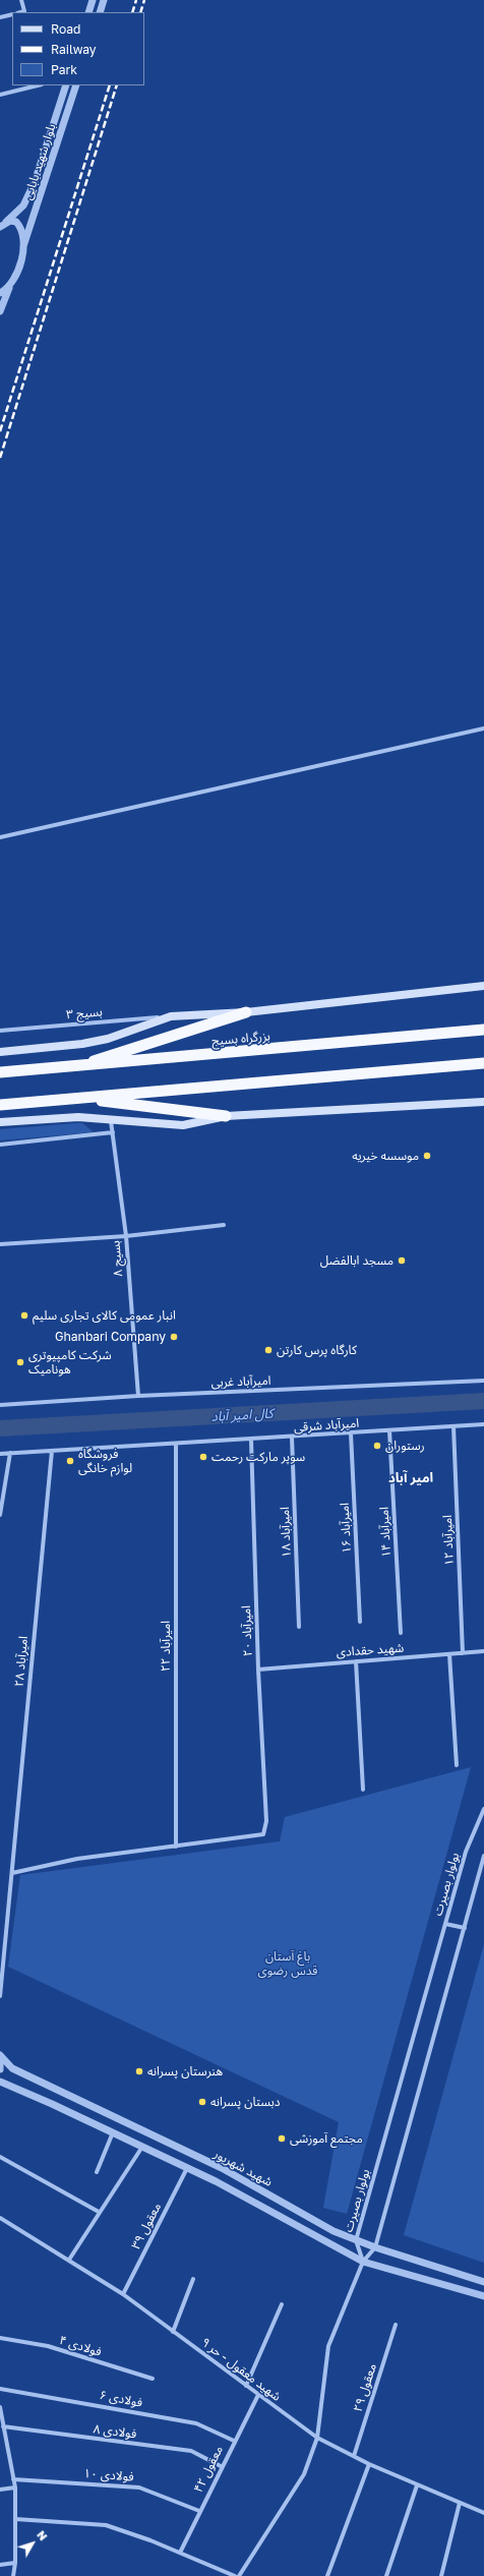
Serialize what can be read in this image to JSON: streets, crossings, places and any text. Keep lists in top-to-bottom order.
{
  "streets": {
    "highway": ["بزرگراه بسیج"],
    "street": [
      "بلوار شهید بابایی",
      "بسیج ۳",
      "بسیج ۸",
      "امیرآباد غربی",
      "امیرآباد شرقی",
      "امیرآباد ۱۶",
      "امیرآباد ۱۸",
      "امیرآباد ۱۴",
      "امیرآباد ۱۲",
      "امیرآباد ۲۰",
      "امیرآباد ۲۲",
      "شهید حقدادی",
      "امیرآباد ۲۸",
      "بولوار بصیرت",
      "شهید شهریور",
      "معقول ۳۹",
      "فولادی ۴",
      "شهید معقول - حر ۹",
      "معقول ۲۹",
      "فولادی ۶",
      "فولادی ۸",
      "معقول ۴۲",
      "فولادی ۱۰"
    ]
  },
  "crossings": [
    ["بسیج ۸", "امیرآباد غربی"],
    ["امیرآباد شرقی", "امیرآباد ۱۶"],
    ["امیرآباد شرقی", "امیرآباد ۱۸"],
    ["امیرآباد شرقی", "امیرآباد ۱۴"],
    ["امیرآباد شرقی", "امیرآباد ۱۲"],
    ["امیرآباد شرقی", "امیرآباد ۲۰"],
    ["امیرآباد شرقی", "امیرآباد ۲۲"],
    ["امیرآباد شرقی", "امیرآباد ۲۸"],
    ["امیرآباد ۱۲", "شهید حقدادی"],
    ["امیرآباد ۲۰", "امیرآباد ۲۲"],
    ["امیرآباد ۲۰", "شهید حقدادی"],
    ["بولوار بصیرت", "شهید شهریور"],
    ["شهید شهریور", "معقول ۳۹"],
    ["معقول ۳۹", "شهید معقول - حر ۹"],
    ["شهید معقول - حر ۹", "معقول ۲۹"],
    ["شهید معقول - حر ۹", "معقول ۴۲"],
    ["فولادی ۶", "معقول ۴۲"],
    ["فولادی ۸", "معقول ۴۲"],
    ["معقول ۴۲", "فولادی ۱۰"]
  ],
  "districts": ["امیر آباد"],
  "water": ["کال امیر آباد"],
  "parks": ["باغ آستان قدس رضوی"],
  "places": [
    "موسسه خیریه",
    "مسجد ابالفضل",
    "انبار عمومی کالای تجاری سلیم",
    "Ghanbari Company",
    "کارگاه پرس کارتن",
    "شرکت کامپیوتری هونامیک",
    "رستوران",
    "سوپر مارکت رحمت",
    "فروشگاه لوازم خانگی",
    "هنرستان پسرانه",
    "دبستان پسرانه",
    "مجتمع آموزشی"
  ],
  "legend": ["Road", "Railway", "Park"],
  "north": "top right"
}
